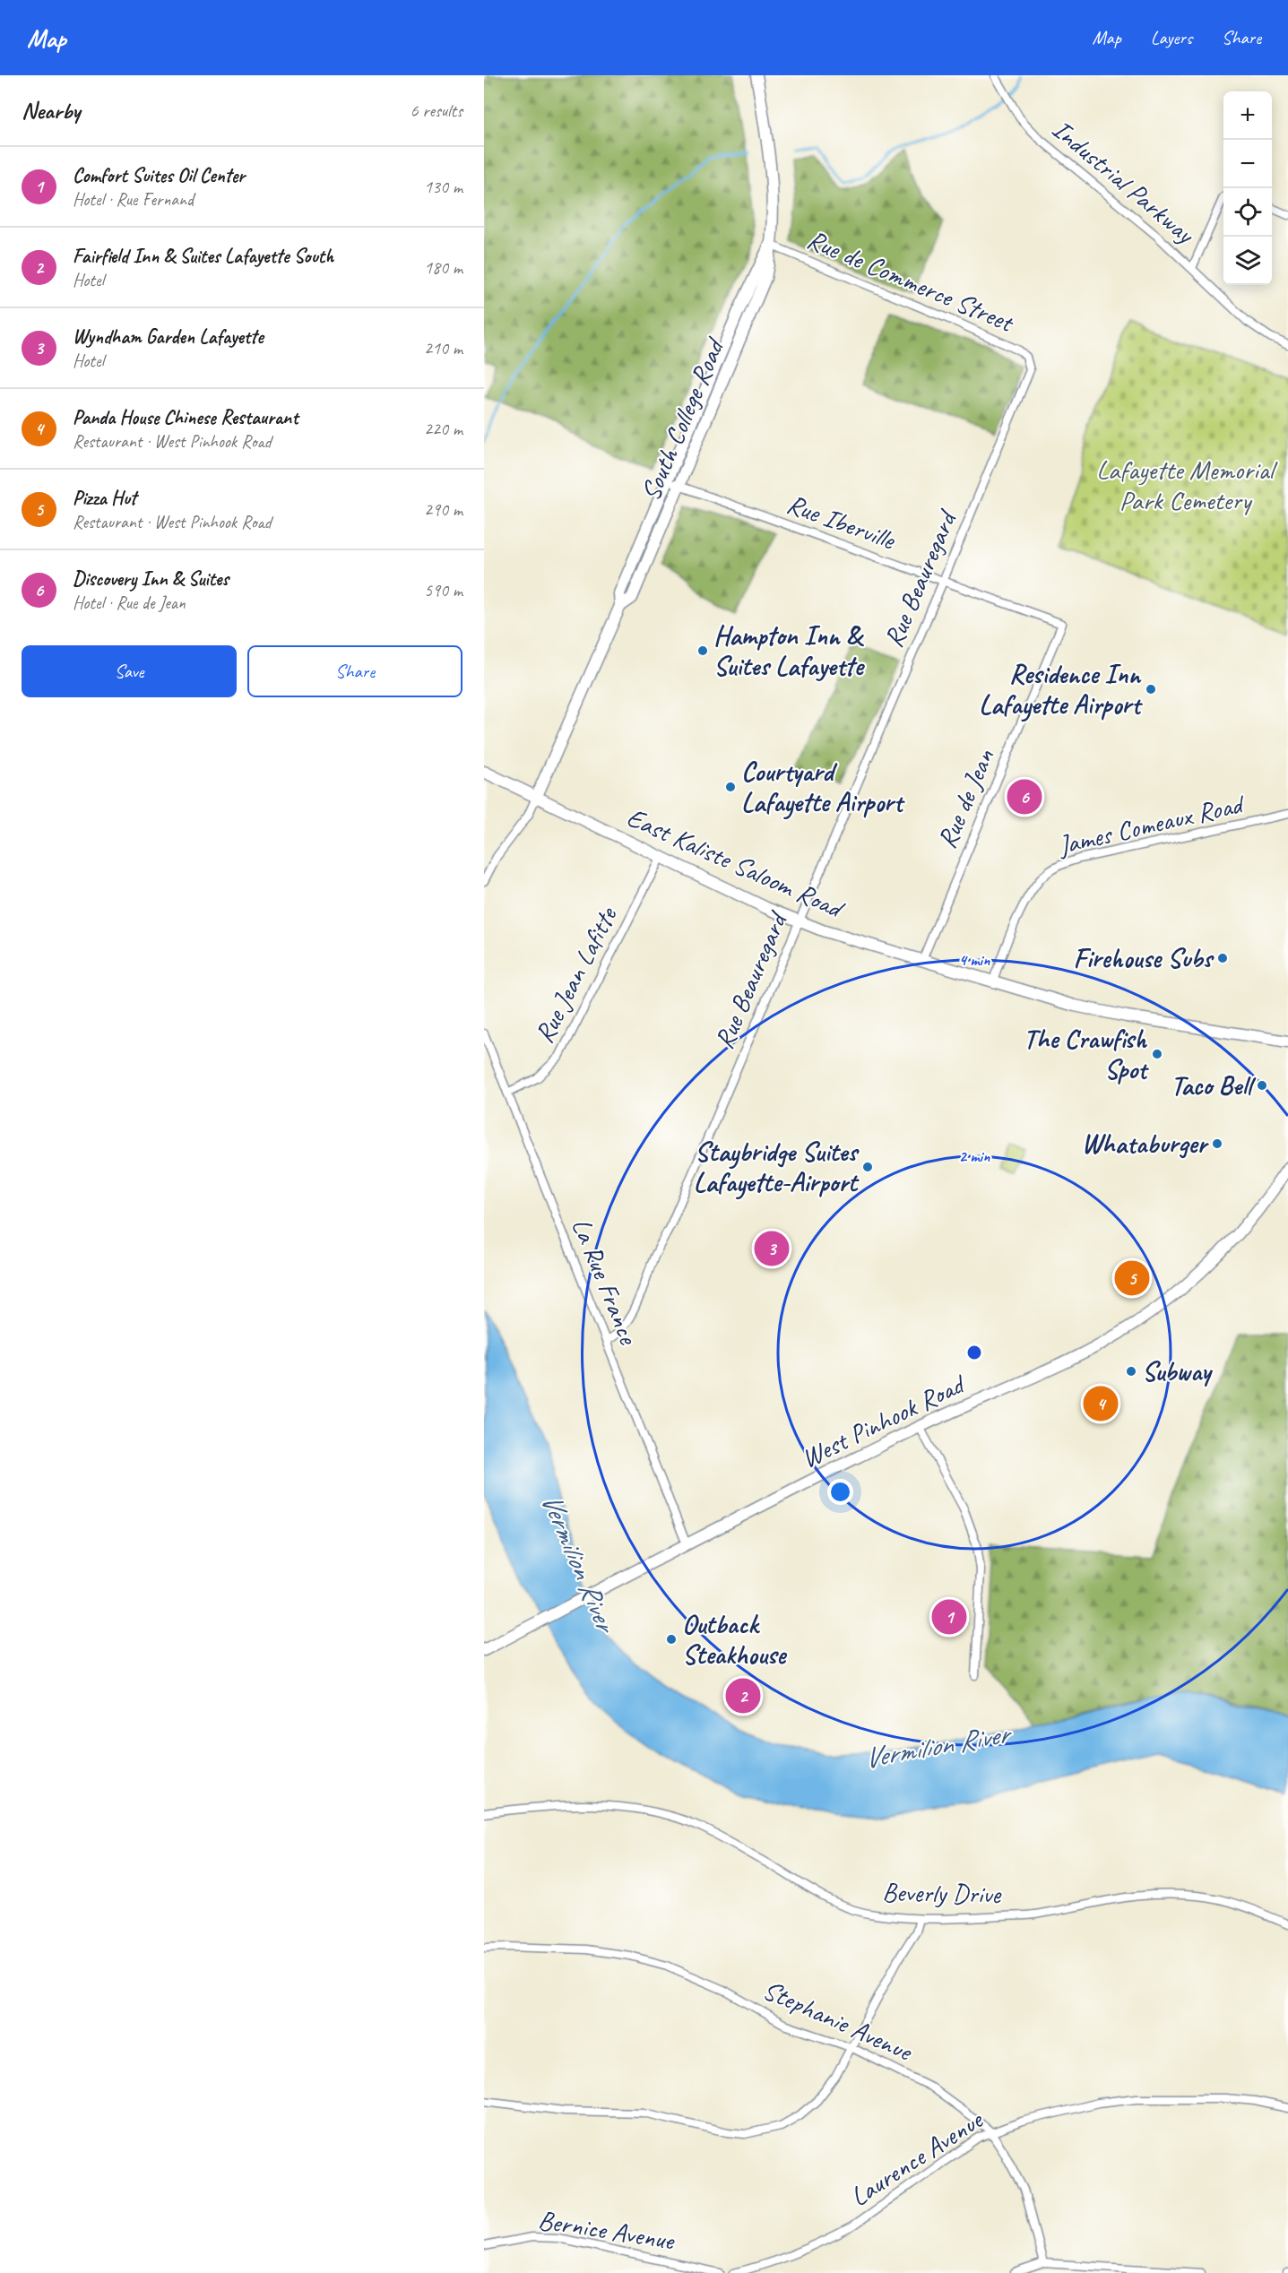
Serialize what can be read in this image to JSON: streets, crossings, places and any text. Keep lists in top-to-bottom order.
{
  "streets": {
    "main road": ["South College Road", "East Kaliste Saloom Road", "West Pinhook Road"],
    "street": [
      "Industrial Parkway",
      "Rue de Commerce Street",
      "Rue Iberville",
      "Rue Beauregard",
      "Rue de Jean",
      "James Comeaux Road",
      "Rue Jean Lafitte",
      "La Rue France",
      "Beverly Drive",
      "Stephanie Avenue",
      "Laurence Avenue",
      "Bernice Avenue"
    ]
  },
  "crossings": [
    ["Rue de Commerce Street", "South College Road"],
    ["Rue de Commerce Street", "Rue Beauregard"],
    ["South College Road", "Rue Iberville"],
    ["South College Road", "East Kaliste Saloom Road"],
    ["Rue Iberville", "Rue Beauregard"],
    ["Rue Iberville", "Rue de Jean"],
    ["Rue Beauregard", "East Kaliste Saloom Road"],
    ["Rue Beauregard", "La Rue France"],
    ["Rue de Jean", "East Kaliste Saloom Road"],
    ["James Comeaux Road", "East Kaliste Saloom Road"],
    ["East Kaliste Saloom Road", "Rue Jean Lafitte"],
    ["Rue Jean Lafitte", "La Rue France"],
    ["La Rue France", "West Pinhook Road"],
    ["Stephanie Avenue", "Laurence Avenue"]
  ],
  "water": ["Vermilion River"],
  "parks": ["Lafayette Memorial Park Cemetery"],
  "places": [
    "Hampton Inn & Suites Lafayette",
    "Residence Inn Lafayette Airport",
    "Courtyard Lafayette Airport",
    "Firehouse Subs",
    "The Crawfish Spot",
    "Taco Bell",
    "Whataburger",
    "Staybridge Suites Lafayette-Airport",
    "Subway",
    "Outback Steakhouse"
  ],
  "page": {
    "header": "Map",
    "nav": ["Map", "Layers", "Share"],
    "heading": ["Nearby", "6 results"],
    "map_buttons": ["+", "−"],
    "list": [
      {
        "mark": "1",
        "name": "Comfort Suites Oil Center",
        "note": "Hotel · Rue Fernand",
        "value": "130 m"
      },
      {
        "mark": "2",
        "name": "Fairfield Inn & Suites Lafayette South",
        "note": "Hotel",
        "value": "180 m"
      },
      {
        "mark": "3",
        "name": "Wyndham Garden Lafayette",
        "note": "Hotel",
        "value": "210 m"
      },
      {
        "mark": "4",
        "name": "Panda House Chinese Restaurant",
        "note": "Restaurant · West Pinhook Road",
        "value": "220 m"
      },
      {
        "mark": "5",
        "name": "Pizza Hut",
        "note": "Restaurant · West Pinhook Road",
        "value": "290 m"
      },
      {
        "mark": "6",
        "name": "Discovery Inn & Suites",
        "note": "Hotel · Rue de Jean",
        "value": "590 m"
      }
    ],
    "buttons": ["Save", "Share"],
    "pins": [
      "6",
      "3",
      "5",
      "4",
      "1",
      "2"
    ]
  },
  "rings": ["4 min", "2 min"]
}
